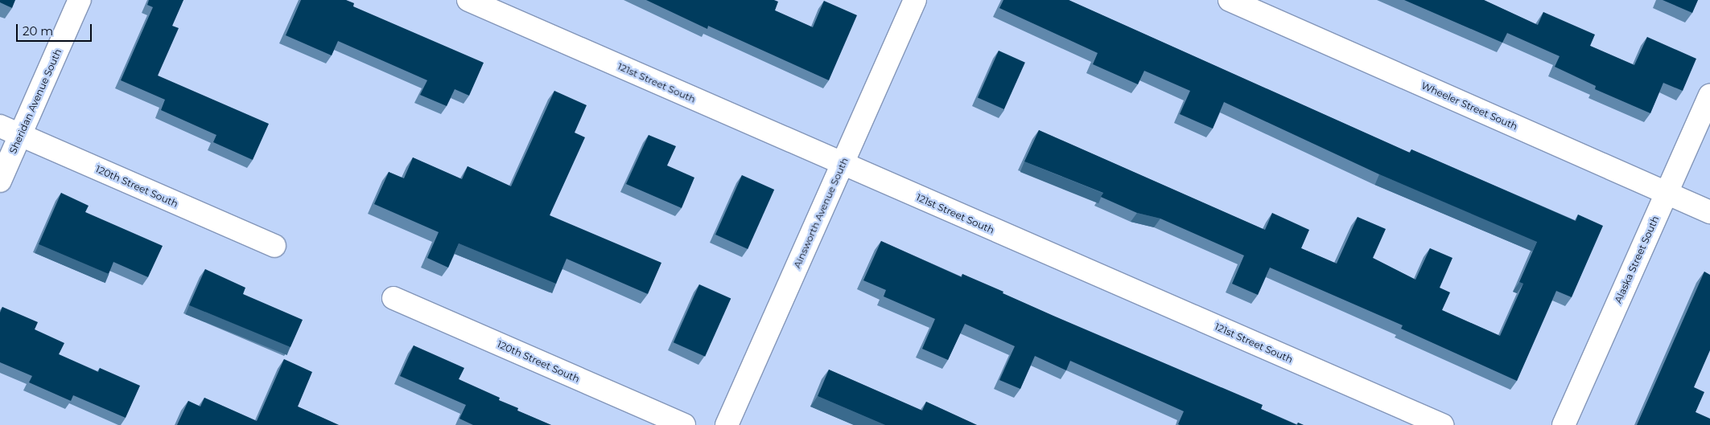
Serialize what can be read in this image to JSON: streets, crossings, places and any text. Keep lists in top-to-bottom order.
{
  "streets": {
    "street": [
      "121st Street South",
      "Sheridan Avenue South",
      "Wheeler Street South",
      "120th Street South",
      "Ainsworth Avenue South",
      "Alaska Street South"
    ]
  },
  "crossings": [
    ["121st Street South", "Ainsworth Avenue South"],
    ["Sheridan Avenue South", "120th Street South"],
    ["Wheeler Street South", "Alaska Street South"]
  ],
  "scale_bar": "20 m"
}
